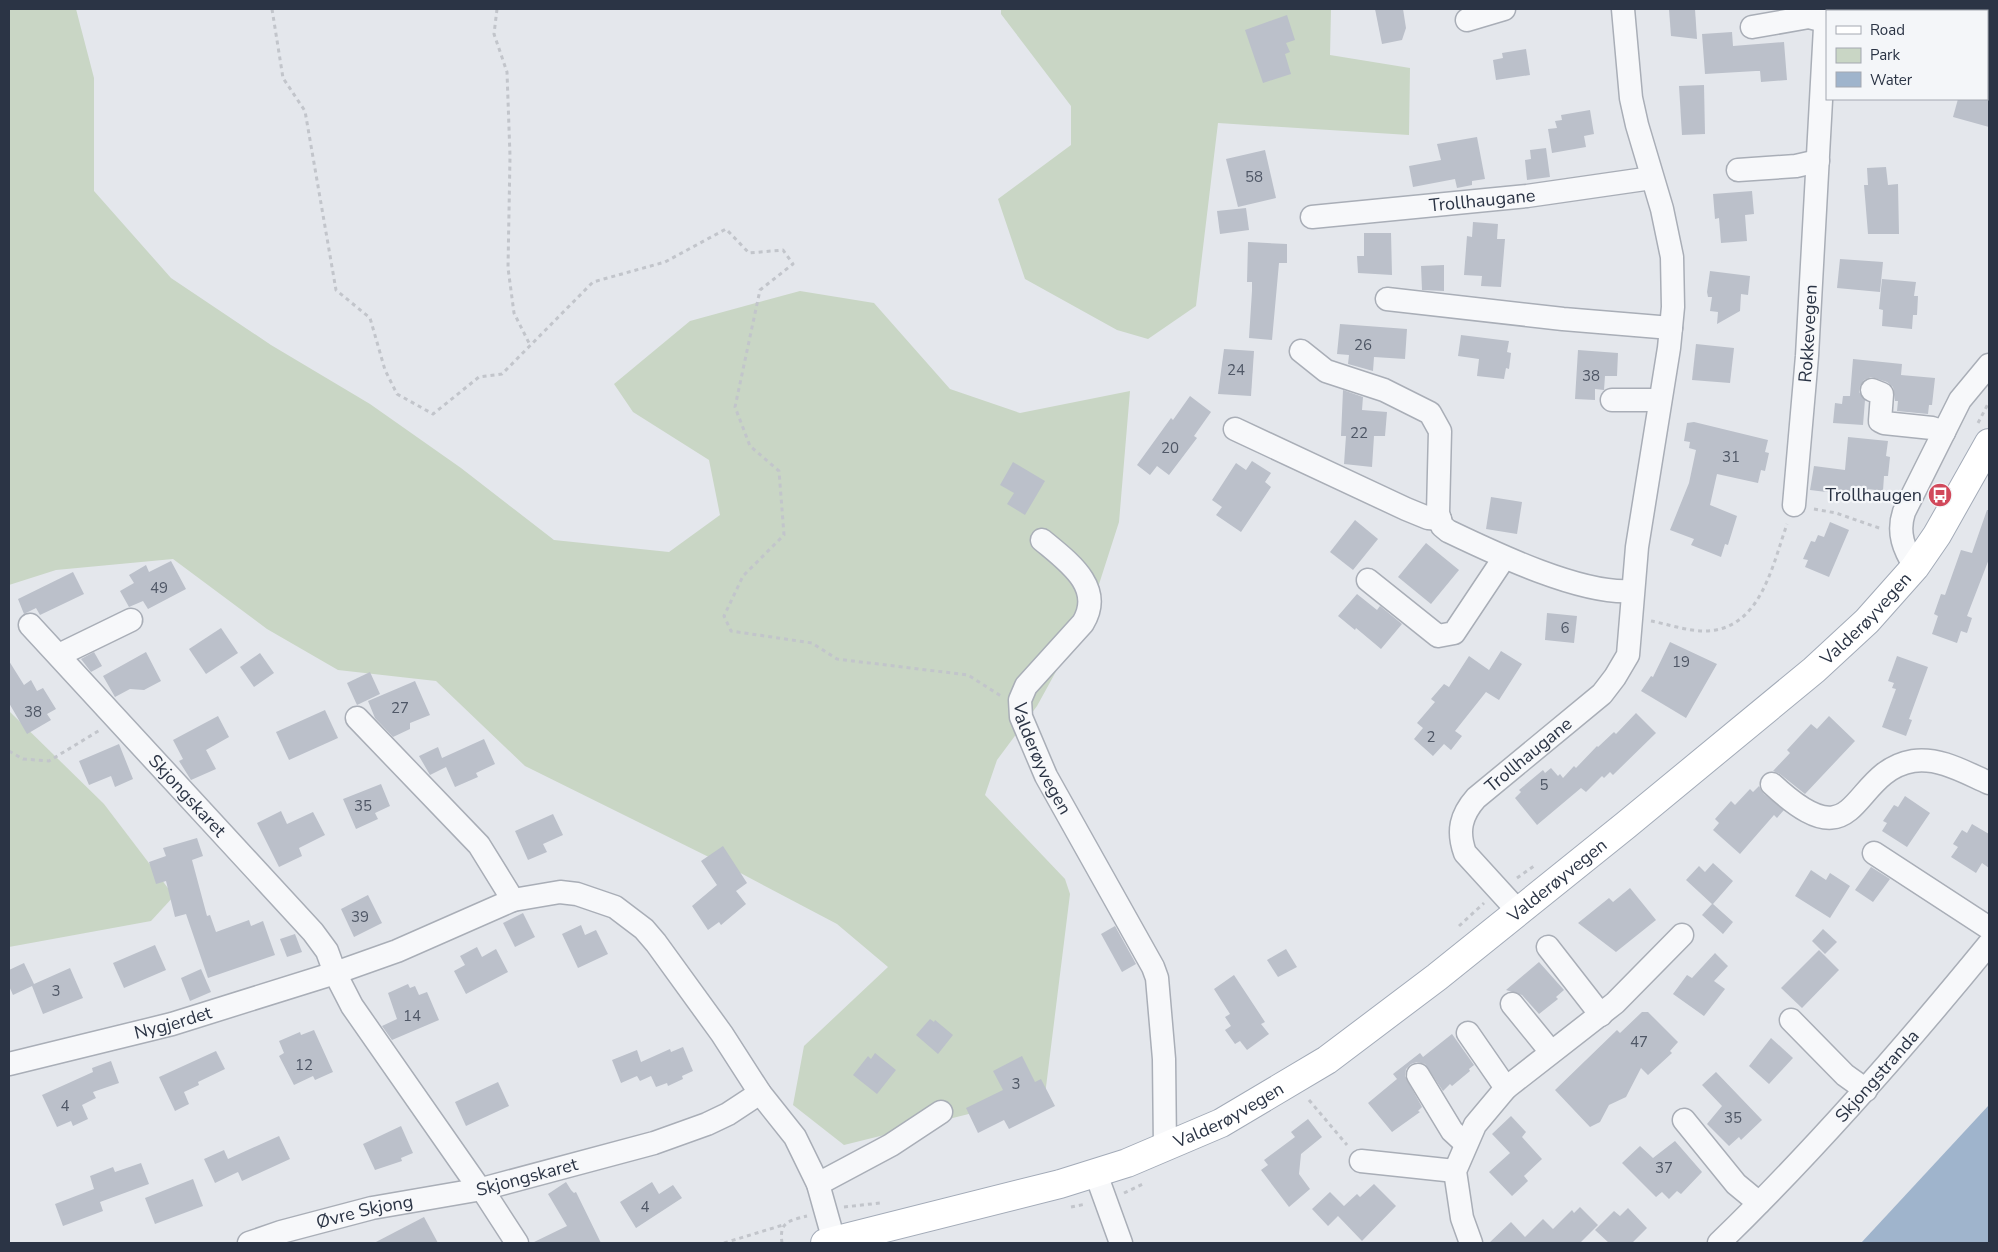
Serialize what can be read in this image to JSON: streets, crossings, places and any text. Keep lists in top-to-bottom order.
{
  "streets": {
    "main road": ["Valderøyvegen"],
    "street": [
      "Trollhaugane",
      "Rokkevegen",
      "Skjongskaret",
      "Nygjerdet",
      "Skjongstranda",
      "Øvre Skjong"
    ]
  },
  "crossings": [
    ["Trollhaugane", "Valderøyvegen"],
    ["Skjongskaret", "Nygjerdet"],
    ["Skjongskaret", "Øvre Skjong"]
  ],
  "places": {
    "bus stop": ["Trollhaugen"]
  },
  "house_numbers": [
    "58",
    "26",
    "24",
    "38",
    "22",
    "20",
    "31",
    "49",
    "6",
    "19",
    "27",
    "38",
    "2",
    "5",
    "35",
    "39",
    "3",
    "14",
    "47",
    "12",
    "3",
    "4",
    "35",
    "37",
    "4"
  ],
  "legend": ["Road", "Park", "Water"]
}
